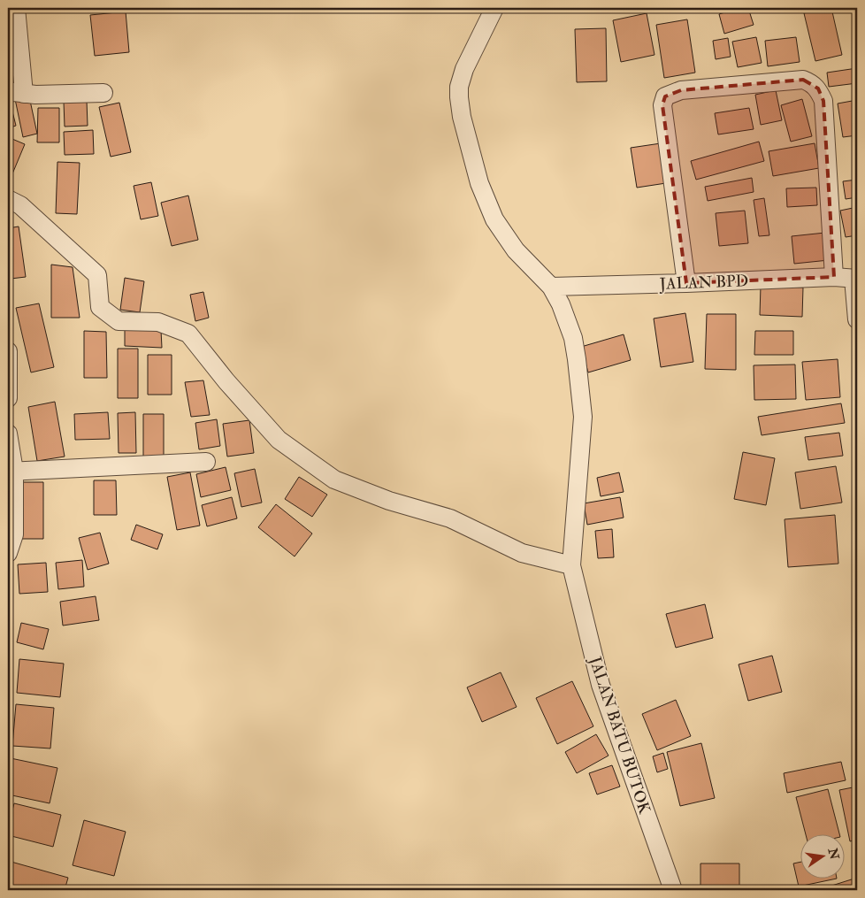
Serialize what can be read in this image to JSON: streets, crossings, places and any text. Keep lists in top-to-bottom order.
{
  "streets": {
    "street": ["JALAN BPD", "JALAN BATU BUTOK"]
  },
  "crossings": [
    ["JALAN BPD", "JALAN BATU BUTOK"]
  ],
  "north": "right"
}
